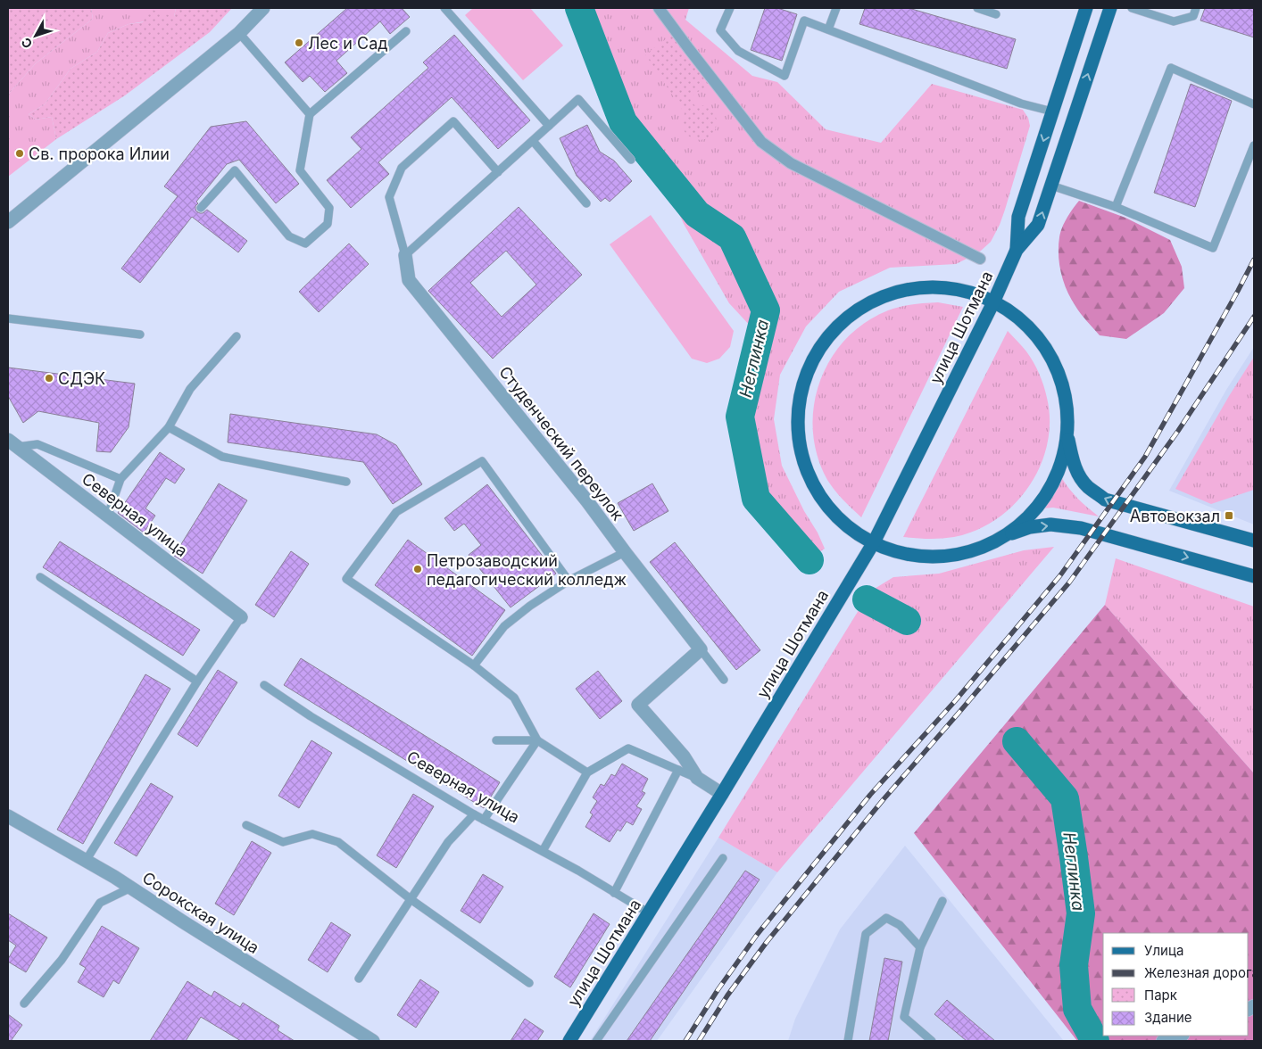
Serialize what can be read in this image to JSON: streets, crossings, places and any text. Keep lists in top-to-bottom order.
{
  "streets": {
    "main road": ["улица Шотмана"],
    "street": ["Студенческий переулок", "Северная улица", "Сорокская улица"]
  },
  "crossings": [
    ["улица Шотмана", "Северная улица"]
  ],
  "water": ["Неглинка"],
  "places": {
    "other": [
      "Лес и Сад",
      "Св. пророка Илии",
      "СДЭК",
      "Петрозаводский педагогический колледж"
    ],
    "transit": ["Автовокзал"]
  },
  "legend": [
    "Улица",
    "Железная дорога",
    "Парк",
    "Здание"
  ],
  "north": "bottom left"
}
